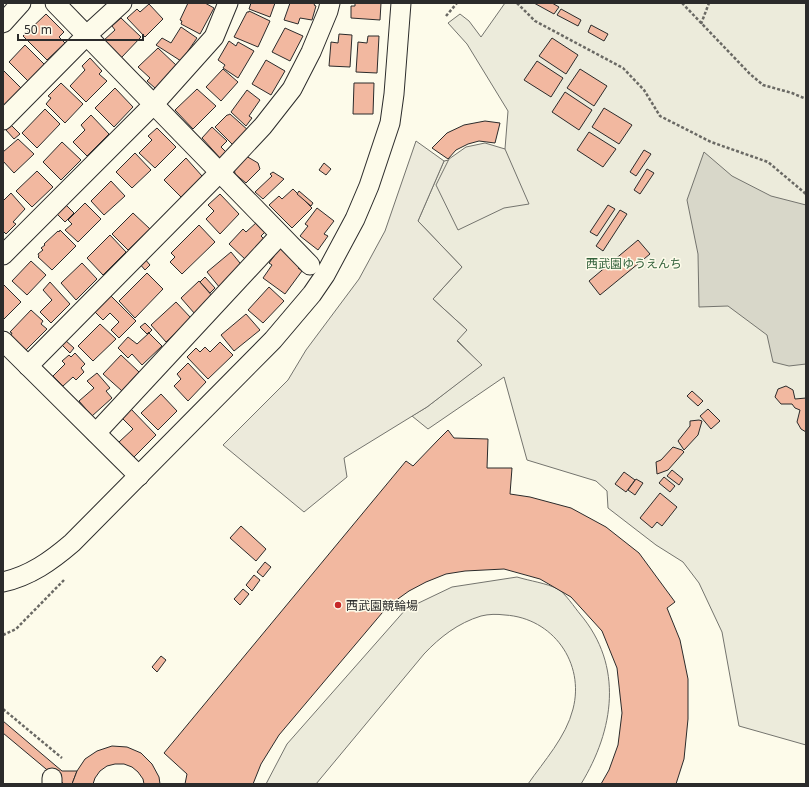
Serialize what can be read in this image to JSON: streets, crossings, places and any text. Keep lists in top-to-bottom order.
{
  "parks": ["西武園ゆうえんち"],
  "places": ["西武園競輪場"],
  "scale_bar": "50 m"
}
